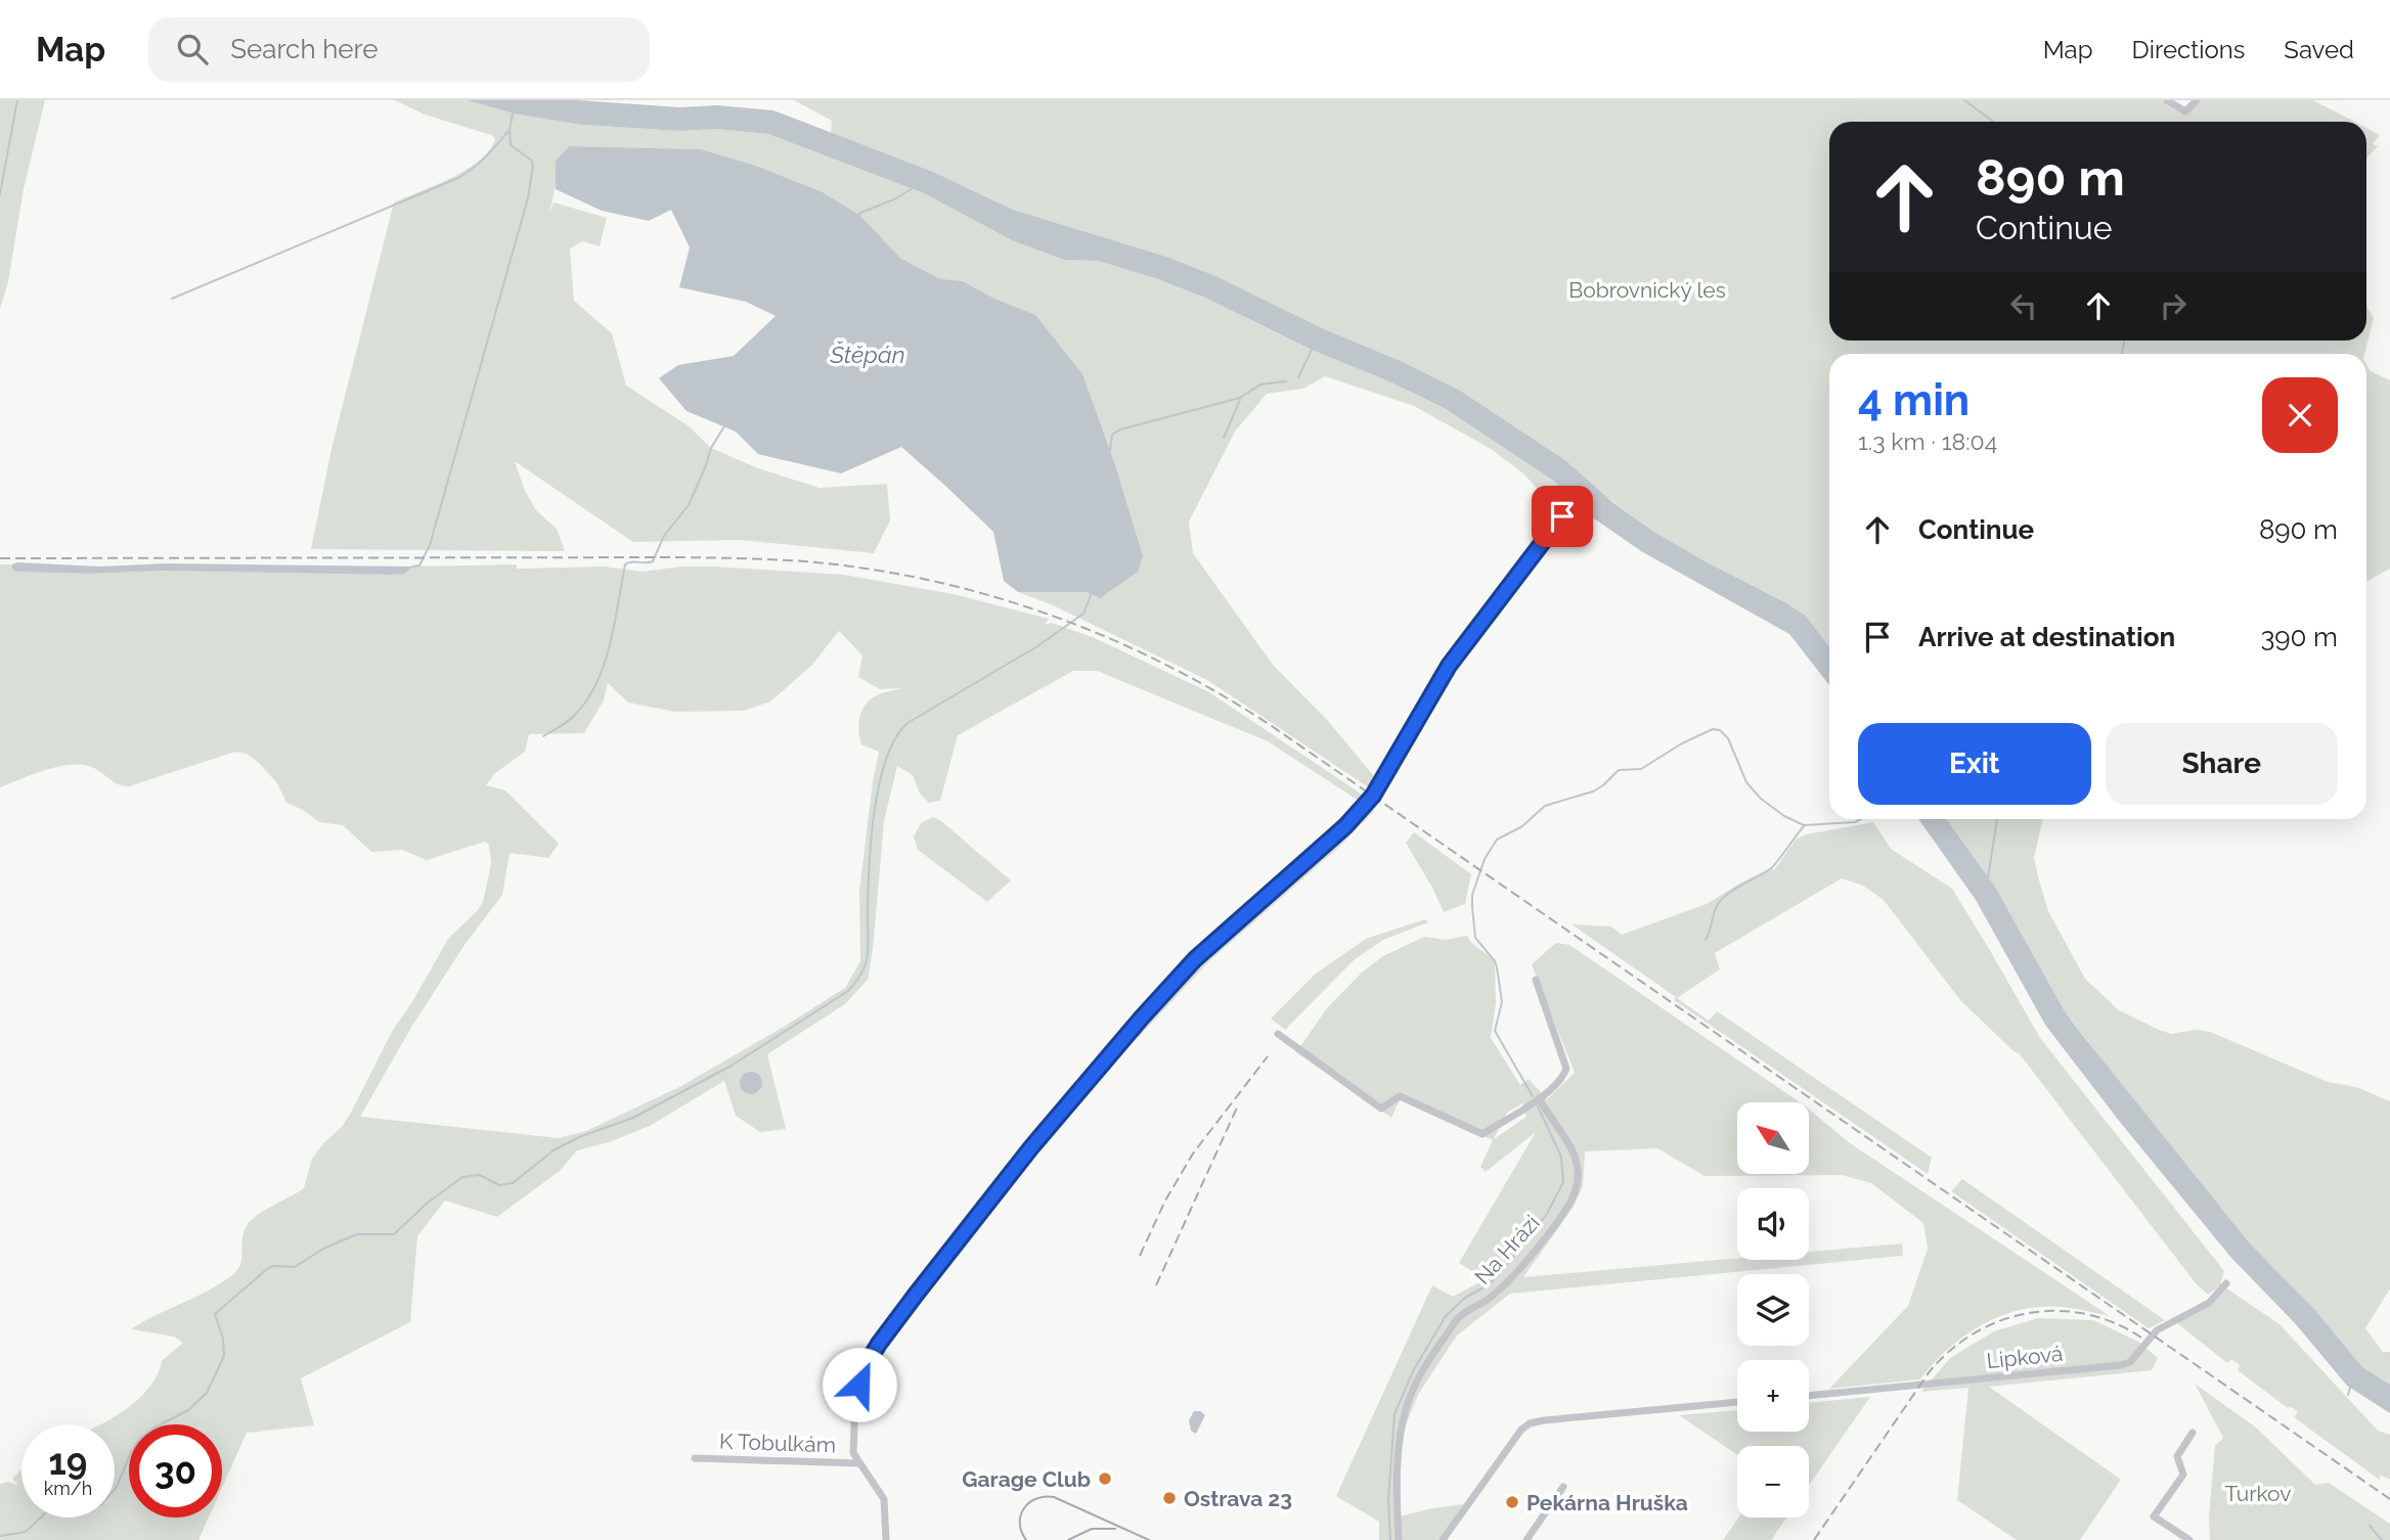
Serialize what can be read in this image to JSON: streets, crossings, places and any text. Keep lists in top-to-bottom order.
{
  "streets": {
    "street": ["Na Hrázi", "Lipková", "K Tobulkám"]
  },
  "water": ["Štěpán"],
  "parks": ["Bobrovnický les", "Turkov"],
  "places": ["Garage Club", "Ostrava 23", "Pekárna Hruška"],
  "north": "top left",
  "page": {
    "header": "Map",
    "search": "Search here",
    "nav": ["Map", "Directions", "Saved"],
    "turn": ["890 m", "Continue"],
    "heading": ["4 min", "1.3 km · 18:04"],
    "list": [
      {
        "name": "Continue",
        "value": "890 m"
      },
      {
        "name": "Arrive at destination",
        "value": "390 m"
      }
    ],
    "buttons": ["Exit", "Share"],
    "map_buttons": ["+", "−"],
    "speed": "19 km/h",
    "limit": "30"
  }
}
